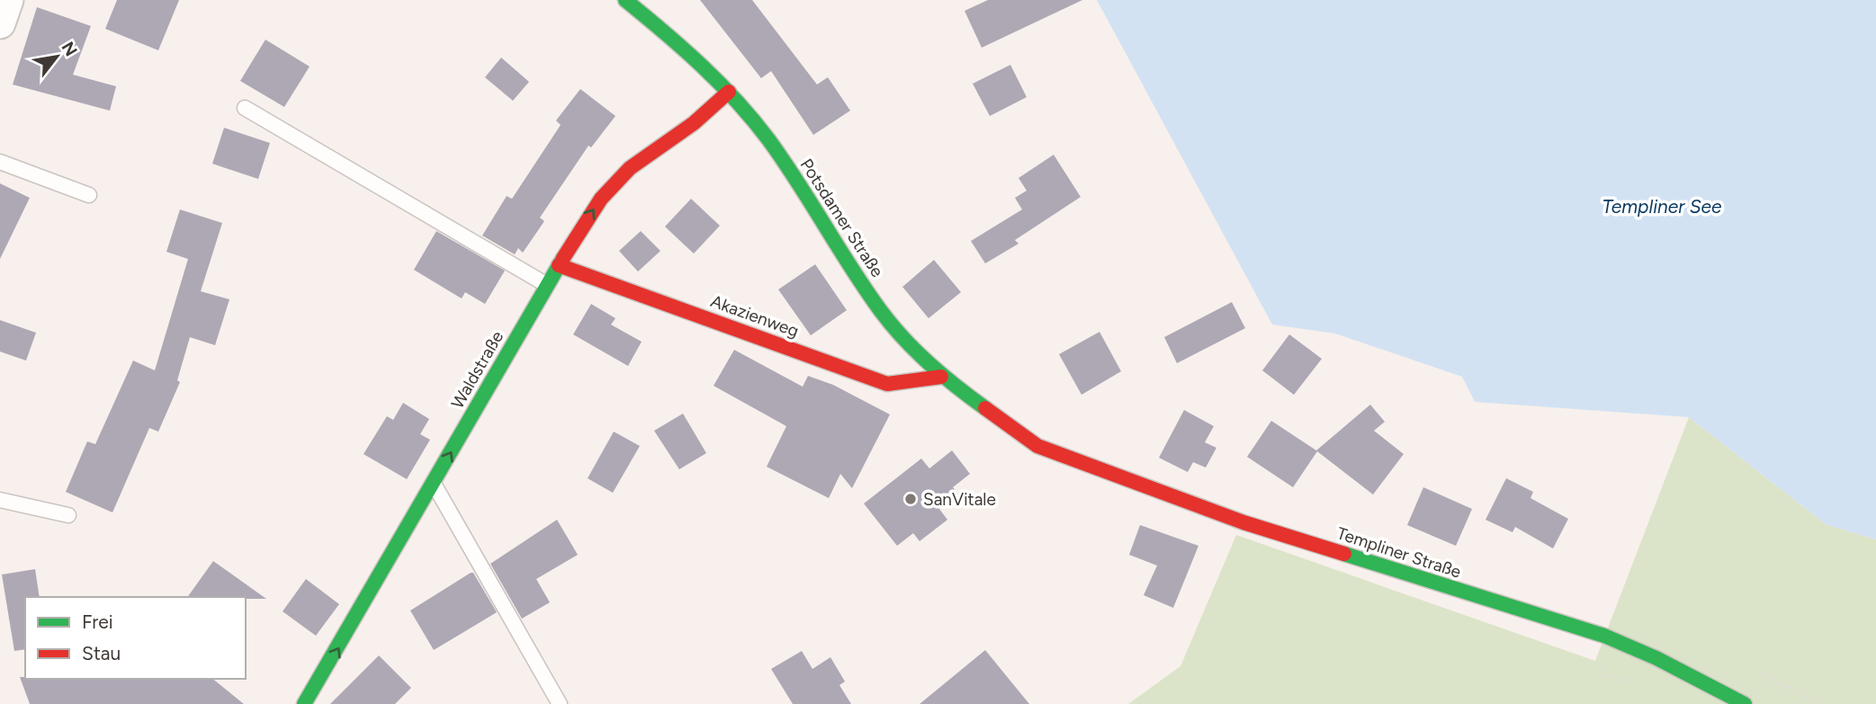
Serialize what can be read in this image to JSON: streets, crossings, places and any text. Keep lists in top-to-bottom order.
{
  "streets": {
    "street": [
      "Potsdamer Straße",
      "Akazienweg",
      "Waldstraße",
      "Templiner Straße"
    ]
  },
  "crossings": [
    ["Potsdamer Straße", "Akazienweg"],
    ["Potsdamer Straße", "Waldstraße"],
    ["Potsdamer Straße", "Templiner Straße"],
    ["Akazienweg", "Waldstraße"]
  ],
  "one_way": ["Waldstraße"],
  "water": ["Templiner See"],
  "places": ["SanVitale"],
  "legend": ["Frei", "Stau"],
  "north": "top right"
}
